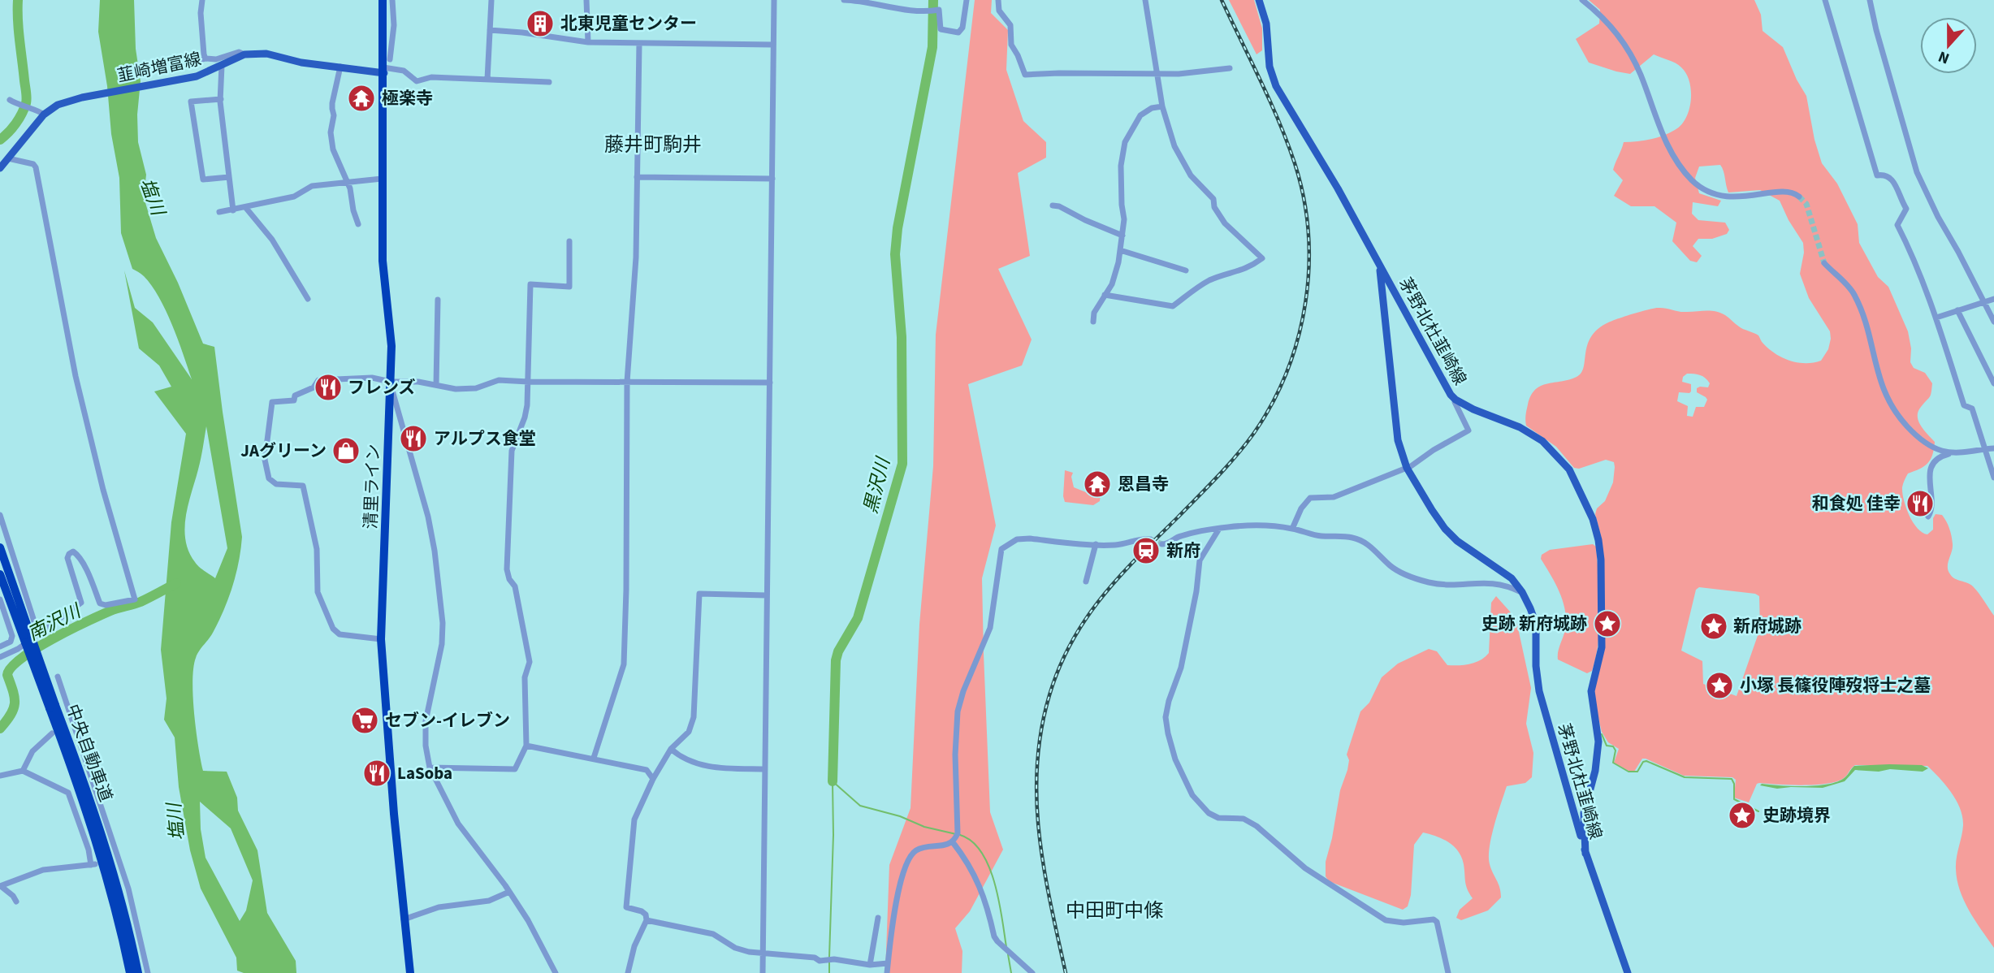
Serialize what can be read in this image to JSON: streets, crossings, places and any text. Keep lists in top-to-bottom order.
{
  "streets": {
    "highway": ["清里ライン", "中央自動車道"],
    "main road": ["韮崎増富線", "茅野北杜韮崎線"]
  },
  "crossings": [
    ["韮崎増富線", "清里ライン"]
  ],
  "districts": ["藤井町駒井", "中田町中條"],
  "water": ["塩川", "黒沢川", "南沢川"],
  "places": {
    "building": ["北東児童センター"],
    "temple": ["極楽寺", "恩昌寺"],
    "restaurant": [
      "フレンズ",
      "アルプス食堂",
      "和食処 佳幸",
      "LaSoba"
    ],
    "shop": ["JAグリーン"],
    "station": ["新府"],
    "place": [
      "史跡 新府城跡",
      "新府城跡",
      "小塚 長篠役陣歿将士之墓",
      "史跡境界"
    ],
    "supermarket": ["セブン-イレブン"]
  },
  "north": "bottom"
}
